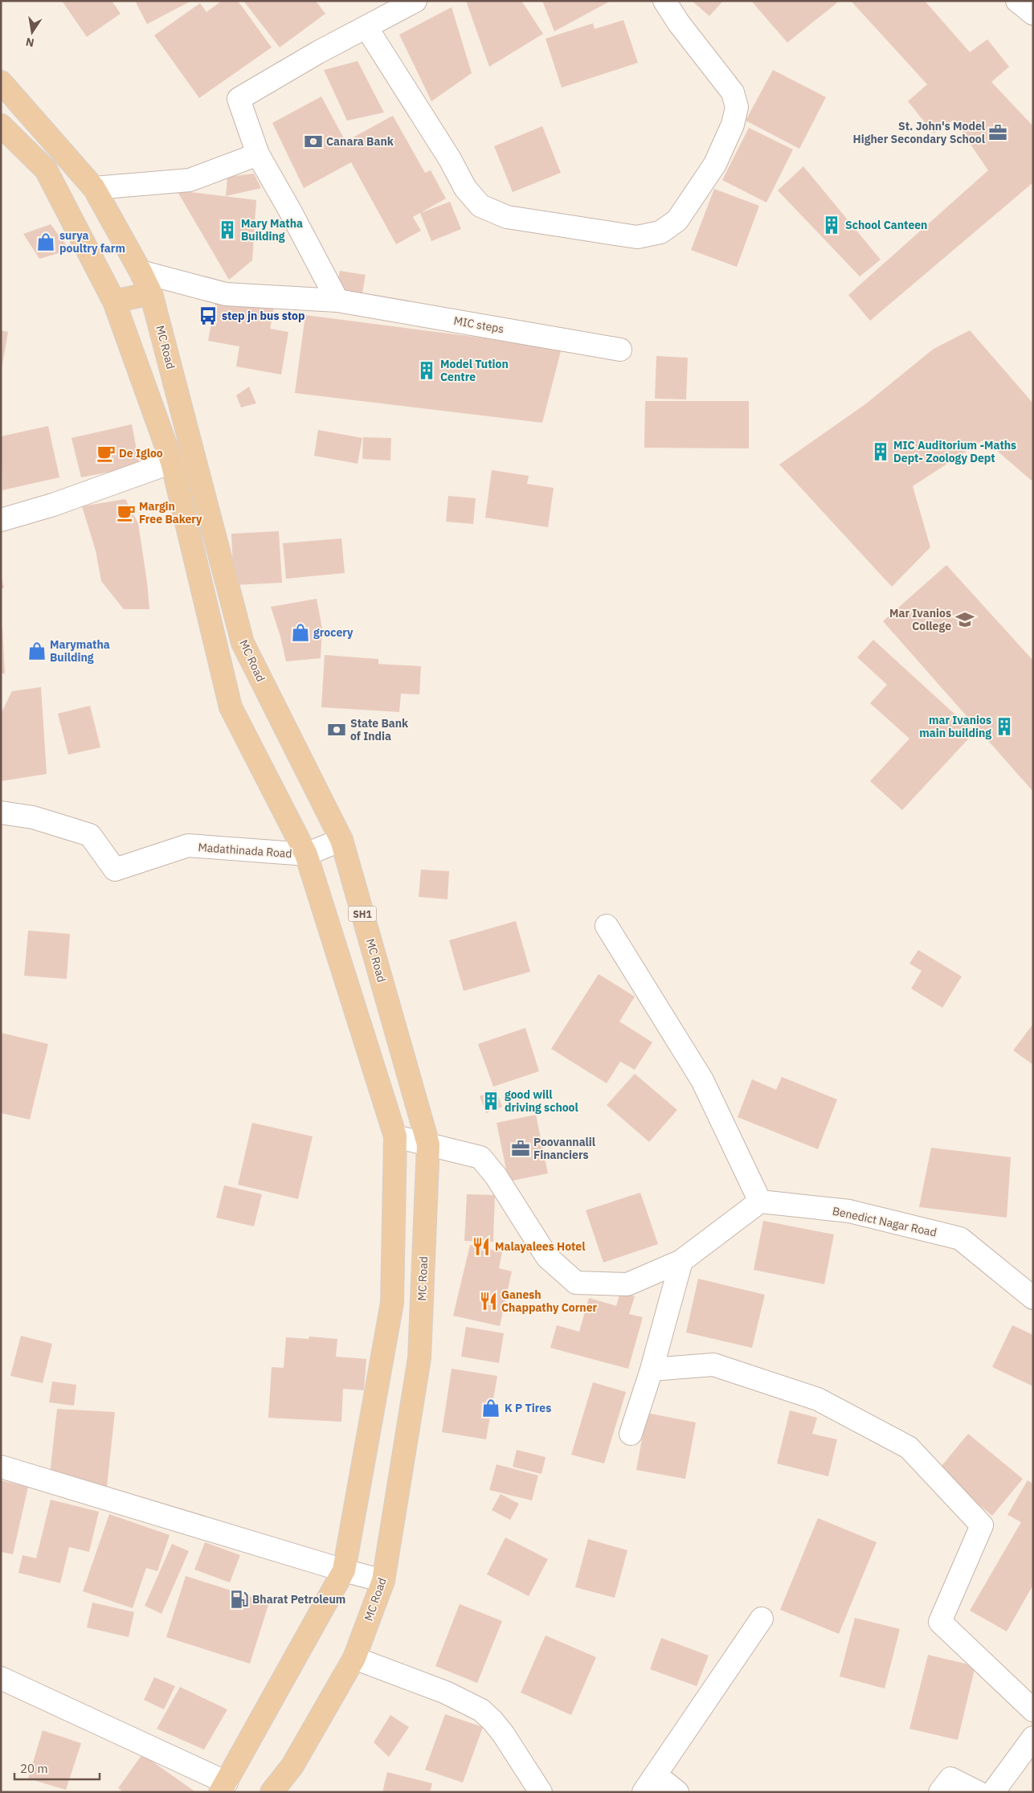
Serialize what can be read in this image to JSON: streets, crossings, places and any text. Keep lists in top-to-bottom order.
{
  "streets": {
    "main road": ["MC Road", "SH1"],
    "street": ["MIC steps", "Madathinada Road", "Benedict Nagar Road"]
  },
  "crossings": [
    ["MIC steps", "MC Road"],
    ["MC Road", "Madathinada Road"]
  ],
  "places": {
    "office": ["St. John's Model Higher Secondary School", "Poovannalil Financiers"],
    "bank": ["Canara Bank", "State Bank of India"],
    "building": [
      "School Canteen",
      "Mary Matha Building",
      "Model Tution Centre",
      "MIC Auditorium -Maths Dept- Zoology Dept",
      "mar Ivanios main building",
      "good will driving school"
    ],
    "shop": [
      "surya poultry farm",
      "grocery",
      "Marymatha Building",
      "K P Tires"
    ],
    "bus stop": ["step jn bus stop"],
    "cafe": ["De Igloo", "Margin Free Bakery"],
    "school or university": ["Mar Ivanios College"],
    "restaurant": ["Malayalees Hotel", "Ganesh Chappathy Corner"],
    "fuel station": ["Bharat Petroleum"]
  },
  "scale_bar": "20 m",
  "north": "bottom"
}
